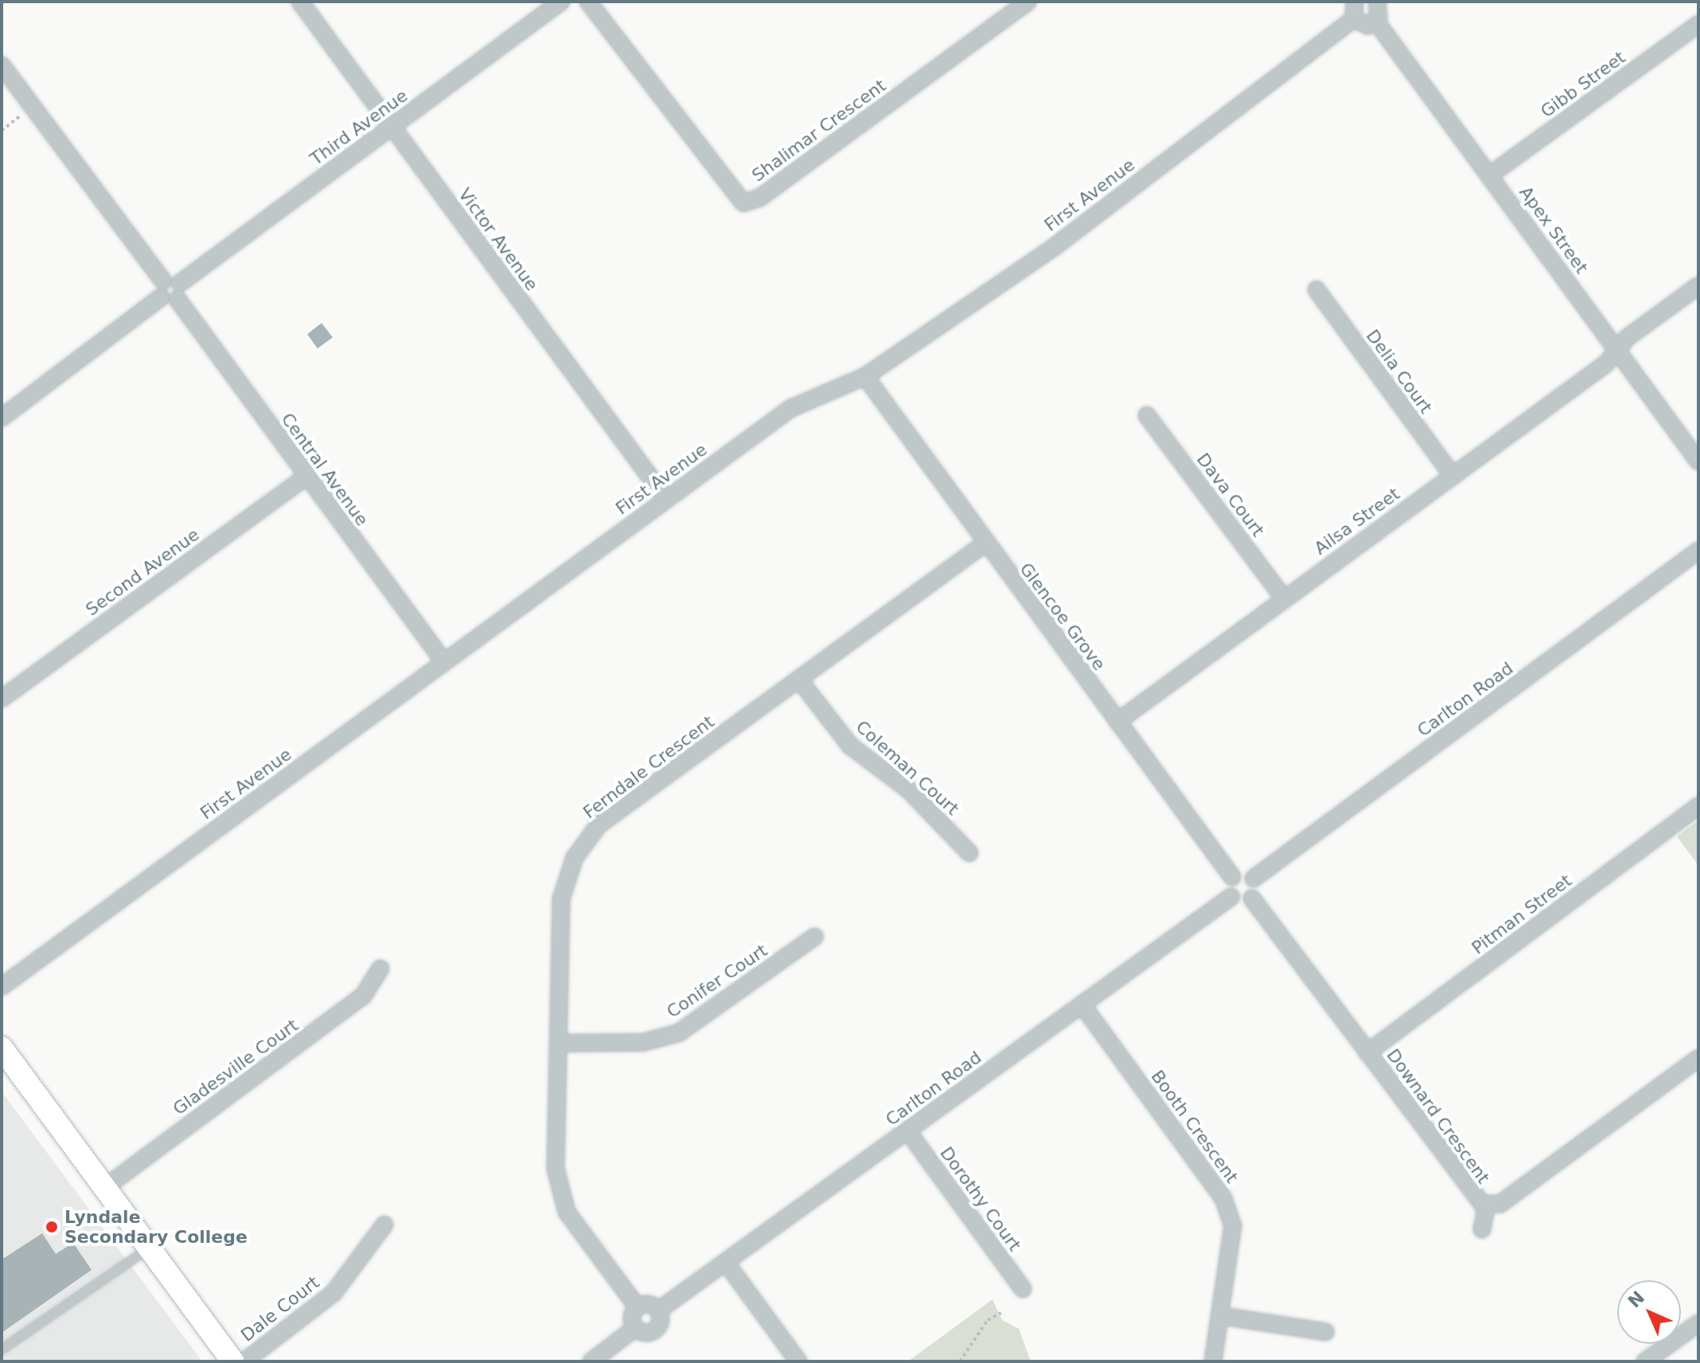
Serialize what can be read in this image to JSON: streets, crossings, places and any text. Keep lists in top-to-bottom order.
{
  "streets": {
    "street": [
      "Gibb Street",
      "Third Avenue",
      "Shalimar Crescent",
      "First Avenue",
      "Apex Street",
      "Victor Avenue",
      "Delia Court",
      "Central Avenue",
      "Dava Court",
      "Ailsa Street",
      "Second Avenue",
      "Glencoe Grove",
      "Carlton Road",
      "Ferndale Crescent",
      "Coleman Court",
      "Pitman Street",
      "Conifer Court",
      "Gladesville Court",
      "Downard Crescent",
      "Booth Crescent",
      "Dorothy Court",
      "Dale Court"
    ]
  },
  "crossings": [
    ["Gibb Street", "Apex Street"],
    ["Third Avenue", "Victor Avenue"],
    ["Third Avenue", "Central Avenue"],
    ["First Avenue", "Victor Avenue"],
    ["First Avenue", "Central Avenue"],
    ["First Avenue", "Glencoe Grove"],
    ["Apex Street", "Ailsa Street"],
    ["Delia Court", "Ailsa Street"],
    ["Central Avenue", "Second Avenue"],
    ["Dava Court", "Ailsa Street"],
    ["Ailsa Street", "Glencoe Grove"],
    ["Glencoe Grove", "Ferndale Crescent"],
    ["Carlton Road", "Booth Crescent"],
    ["Carlton Road", "Dorothy Court"],
    ["Ferndale Crescent", "Coleman Court"],
    ["Ferndale Crescent", "Conifer Court"],
    ["Pitman Street", "Downard Crescent"]
  ],
  "places": ["Lyndale Secondary College"],
  "north": "top left"
}
